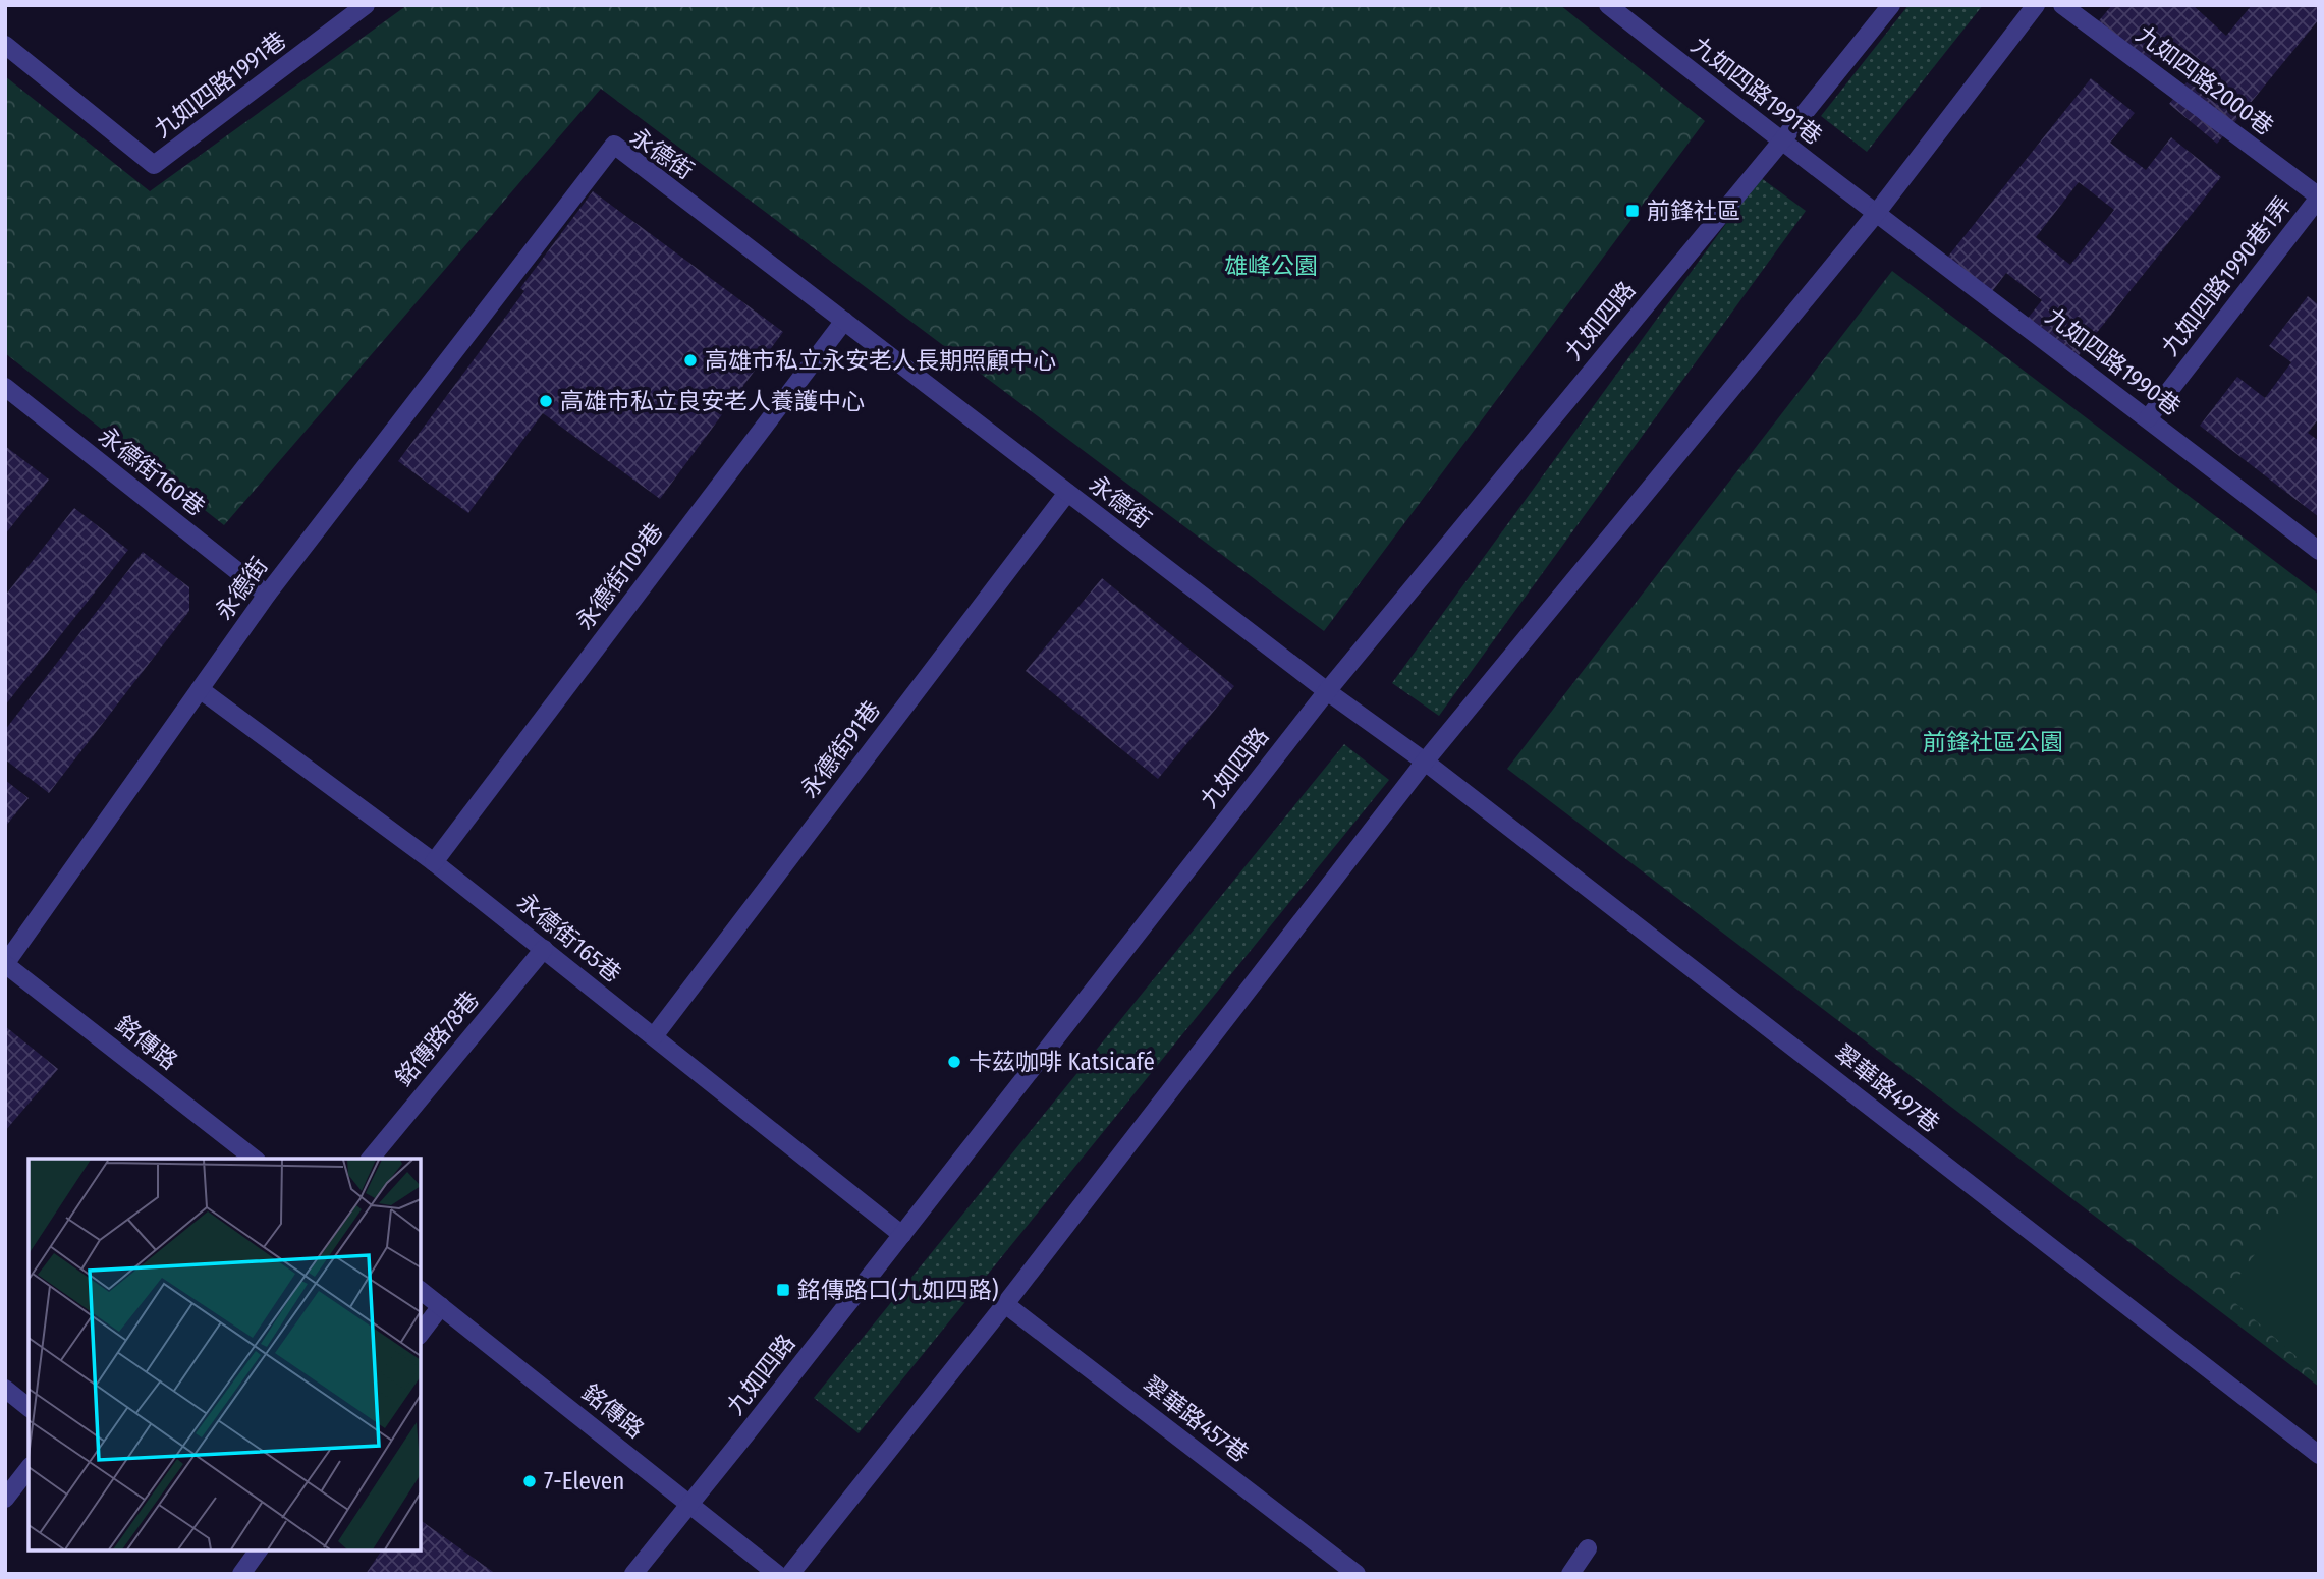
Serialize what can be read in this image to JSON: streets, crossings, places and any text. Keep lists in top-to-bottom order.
{
  "streets": {
    "street": [
      "九如四路2000巷",
      "九如四路1991巷",
      "永德街",
      "九如四路1990巷1弄",
      "九如四路",
      "九如四路1990巷",
      "永德街160巷",
      "永德街109巷",
      "永德街91巷",
      "永德街165巷",
      "銘傳路78巷",
      "銘傳路",
      "翠華路497巷",
      "翠華路457巷"
    ]
  },
  "crossings": [
    ["九如四路2000巷", "九如四路1990巷1弄"],
    ["九如四路1991巷", "九如四路"],
    ["九如四路1991巷", "九如四路1990巷"],
    ["永德街", "九如四路"],
    ["永德街", "永德街160巷"],
    ["永德街", "永德街109巷"],
    ["永德街", "永德街91巷"],
    ["永德街", "永德街165巷"],
    ["永德街", "銘傳路"],
    ["永德街", "翠華路497巷"],
    ["九如四路1990巷1弄", "九如四路1990巷"],
    ["九如四路", "永德街165巷"],
    ["九如四路", "銘傳路"],
    ["永德街109巷", "永德街165巷"],
    ["永德街91巷", "永德街165巷"],
    ["永德街165巷", "銘傳路78巷"]
  ],
  "parks": ["雄峰公園", "前鋒社區公園"],
  "places": {
    "transit": ["前鋒社區", "銘傳路口(九如四路)"],
    "other": [
      "高雄市私立永安老人長期照顧中心",
      "高雄市私立良安老人養護中心",
      "卡茲咖啡 Katsicafé",
      "7-Eleven"
    ]
  }
}
